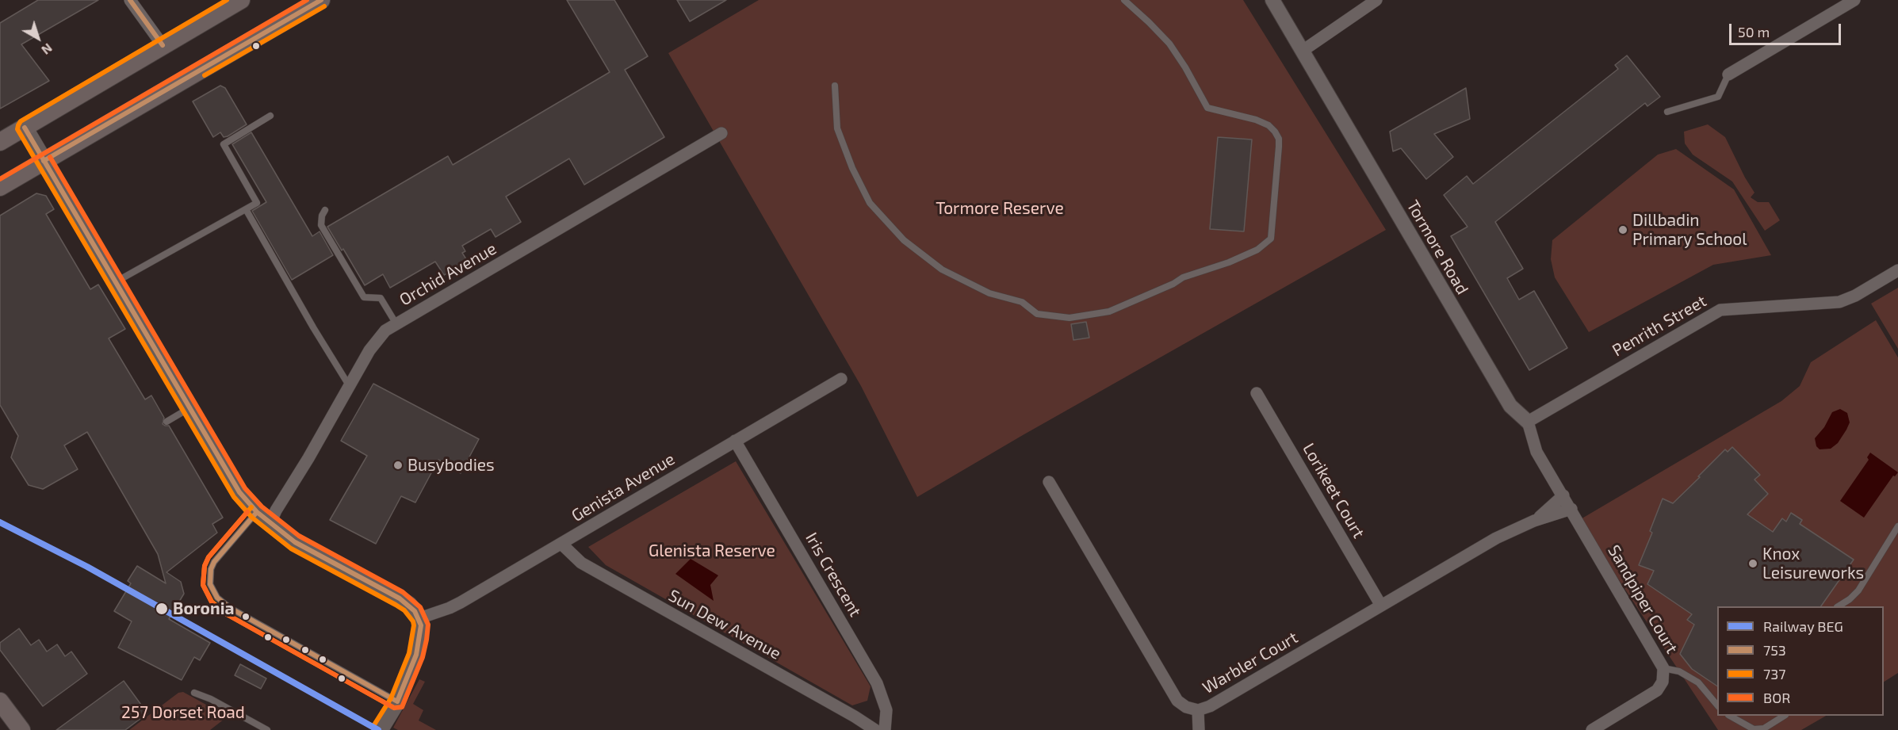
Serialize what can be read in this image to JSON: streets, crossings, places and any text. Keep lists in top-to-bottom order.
{
  "streets": {
    "street": [
      "Tormore Road",
      "Orchid Avenue",
      "Penrith Street",
      "Genista Avenue",
      "Lorikeet Court",
      "Iris Crescent",
      "Sandpiper Court",
      "Sun Dew Avenue",
      "Warbler Court"
    ]
  },
  "crossings": [
    ["Tormore Road", "Penrith Street"],
    ["Genista Avenue", "Iris Crescent"],
    ["Genista Avenue", "Sun Dew Avenue"],
    ["Lorikeet Court", "Warbler Court"],
    ["Sandpiper Court", "Warbler Court"]
  ],
  "parks": ["Tormore Reserve", "Glenista Reserve", "257 Dorset Road"],
  "places": [
    "Dillbadin Primary School",
    "Busybodies",
    "Knox Leisureworks",
    "Boronia"
  ],
  "lines": [
    "transit line 753",
    "transit line 737",
    "transit line BOR",
    "rail line BEG"
  ],
  "legend": [
    "Railway BEG",
    "753",
    "737",
    "BOR"
  ],
  "scale_bar": "50 m",
  "north": "bottom right"
}
